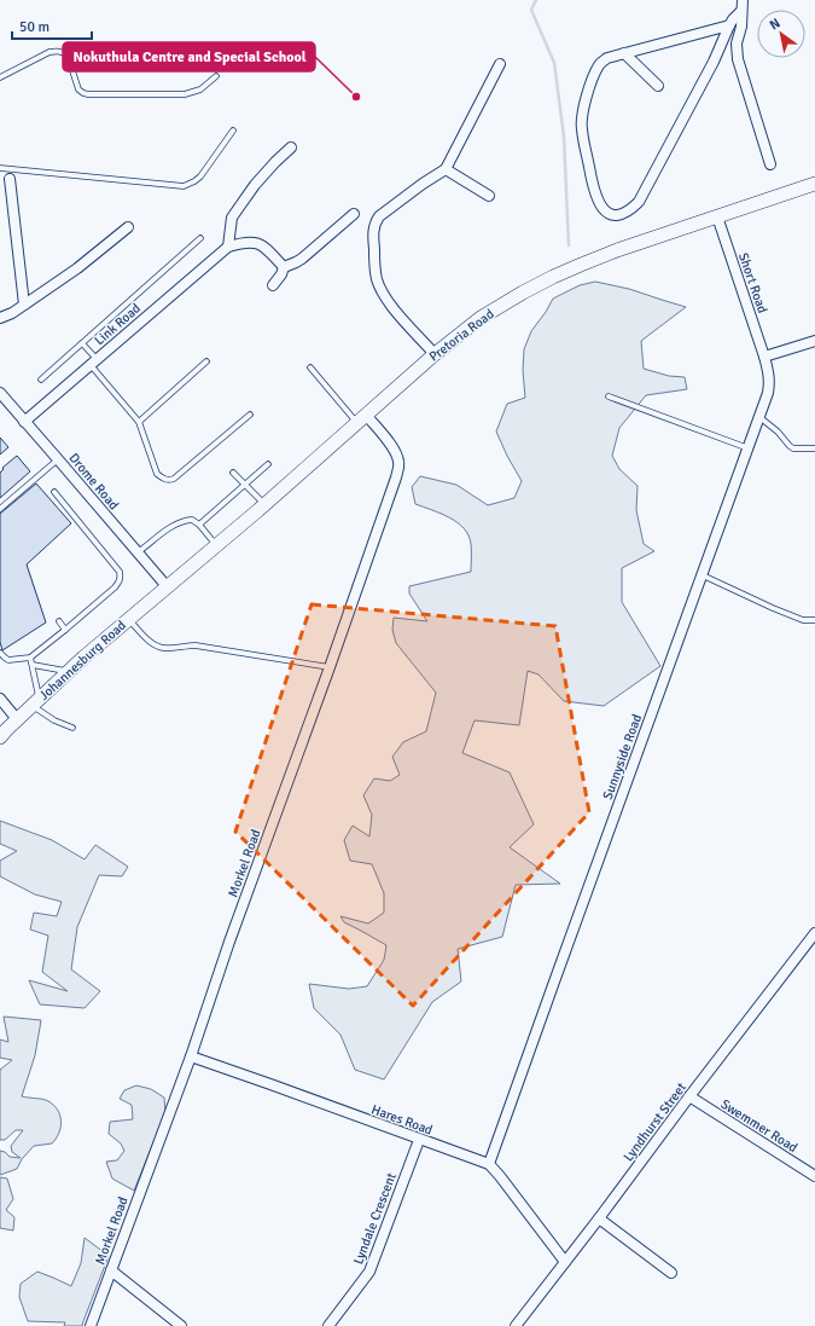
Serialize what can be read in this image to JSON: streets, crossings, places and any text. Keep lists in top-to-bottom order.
{
  "streets": {
    "main road": ["Pretoria Road", "Johannesburg Road"],
    "street": [
      "Short Road",
      "Link Road",
      "Drome Road",
      "Sunnyside Road",
      "Morkel Road",
      "Hares Road",
      "Lyndhurst Street",
      "Swemmer Road",
      "Lyndale Crescent"
    ]
  },
  "crossings": [
    ["Short Road", "Pretoria Road"],
    ["Short Road", "Sunnyside Road"],
    ["Link Road", "Drome Road"],
    ["Pretoria Road", "Drome Road"],
    ["Pretoria Road", "Johannesburg Road"],
    ["Pretoria Road", "Morkel Road"],
    ["Drome Road", "Johannesburg Road"],
    ["Sunnyside Road", "Hares Road"],
    ["Morkel Road", "Hares Road"],
    ["Hares Road", "Lyndale Crescent"],
    ["Lyndhurst Street", "Swemmer Road"]
  ],
  "places": ["Nokuthula Centre and Special School"],
  "scale_bar": "50 m",
  "north": "top left"
}
